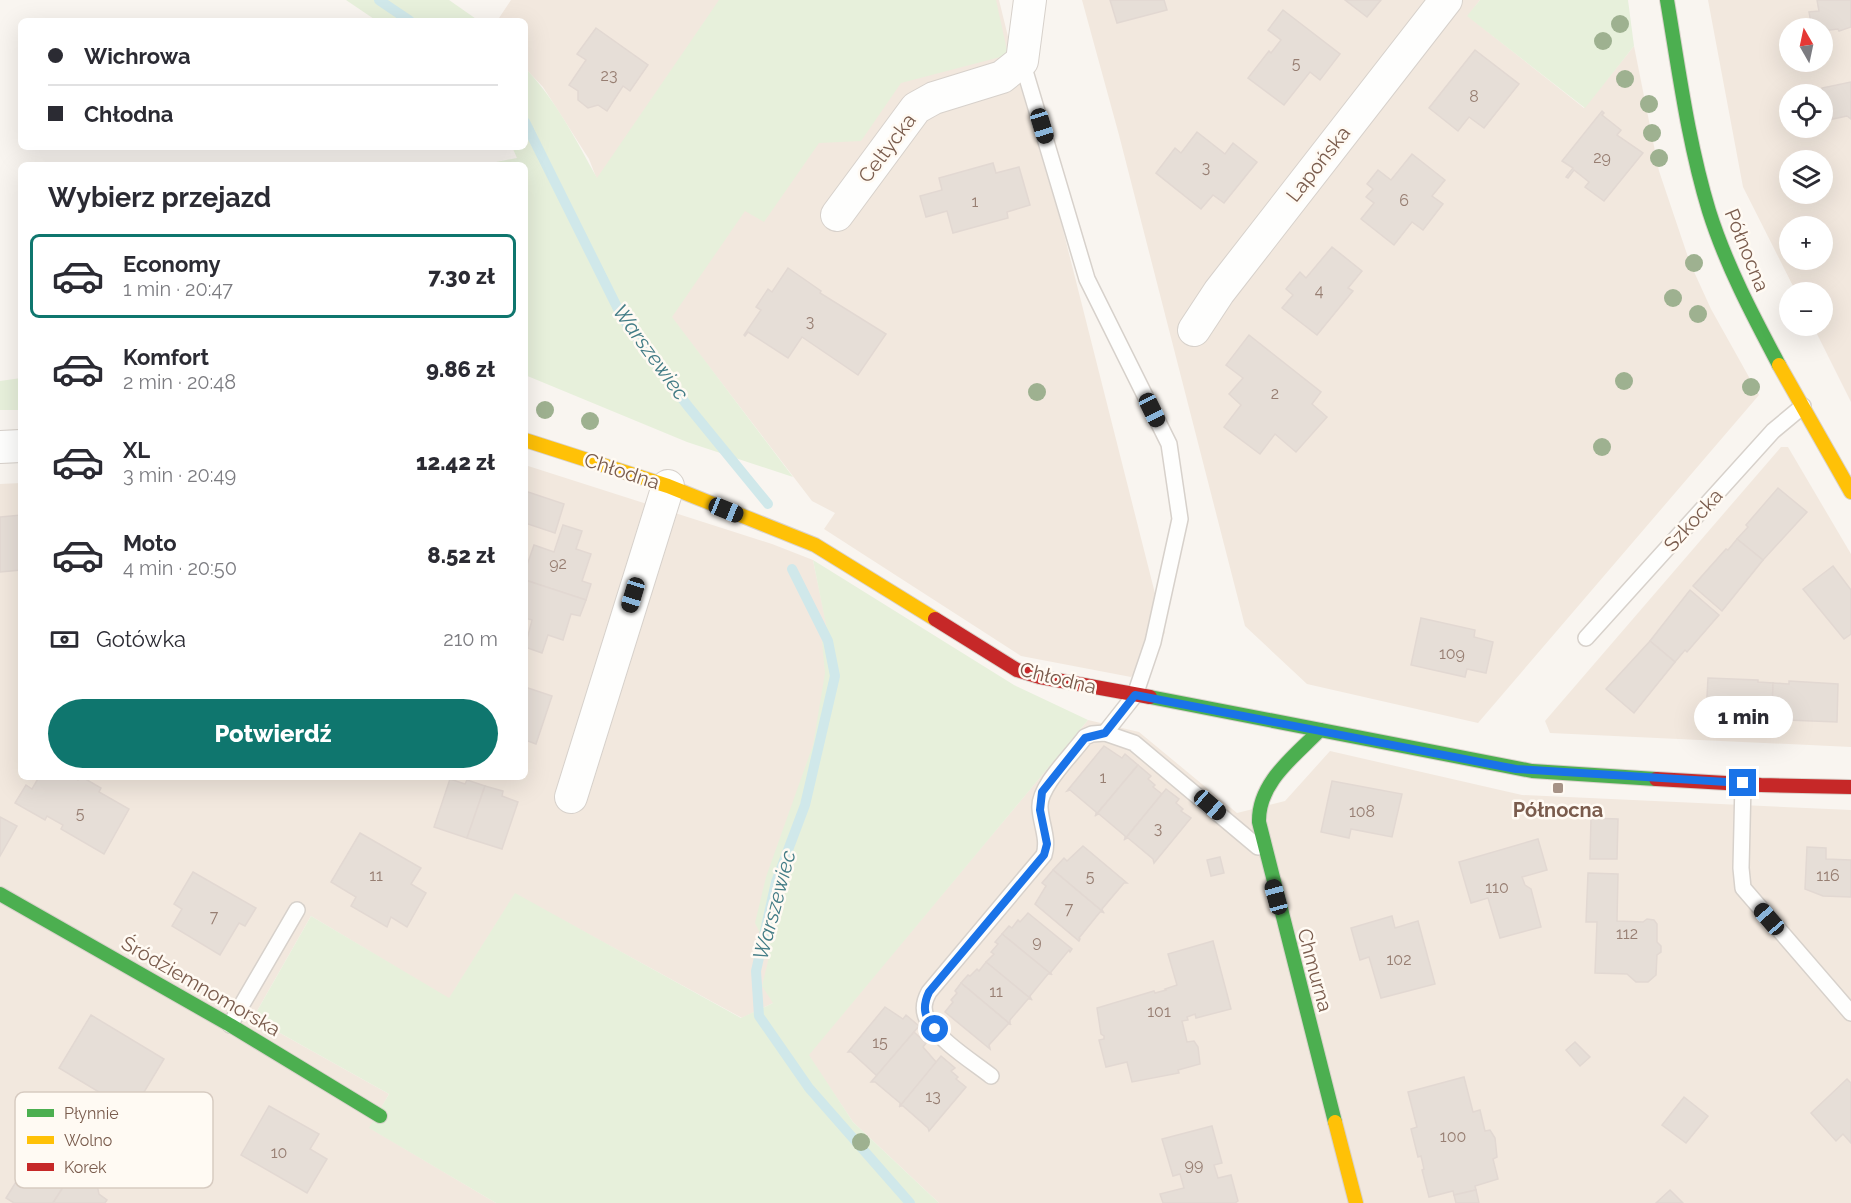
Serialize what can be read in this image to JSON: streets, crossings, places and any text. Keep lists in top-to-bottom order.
{
  "streets": {
    "street": [
      "Celtycka",
      "Lapońska",
      "Północna",
      "Chłodna",
      "Chmurna",
      "Śródziemnomorska"
    ],
    "lane": ["Szkocka"]
  },
  "crossings": [
    ["Północna", "Szkocka"],
    ["Chłodna", "Chmurna"]
  ],
  "water": ["Warszewiec"],
  "places": {
    "transit": ["Północna"]
  },
  "house_numbers": [
    "5",
    "23",
    "8",
    "29",
    "3",
    "6",
    "1",
    "4",
    "3",
    "2",
    "92",
    "109",
    "1",
    "108",
    "5",
    "3",
    "11",
    "116",
    "5",
    "110",
    "7",
    "7",
    "112",
    "9",
    "102",
    "11",
    "101",
    "15",
    "13",
    "100",
    "10",
    "99"
  ],
  "legend": ["Płynnie", "Wolno", "Korek"],
  "north": "top",
  "page": {
    "map_buttons": ["+", "−"],
    "banner": ["Wichrowa", "Chłodna"],
    "heading": "Wybierz przejazd",
    "list": [
      {
        "name": "Economy",
        "note": "1 min · 20:47",
        "value": "7.30 zł"
      },
      {
        "name": "Komfort",
        "note": "2 min · 20:48",
        "value": "9.86 zł"
      },
      {
        "name": "XL",
        "note": "3 min · 20:49",
        "value": "12.42 zł"
      },
      {
        "name": "Moto",
        "note": "4 min · 20:50",
        "value": "8.52 zł"
      }
    ],
    "pay": ["Gotówka", "210 m"],
    "buttons": "Potwierdź",
    "bubble": "1 min"
  }
}
